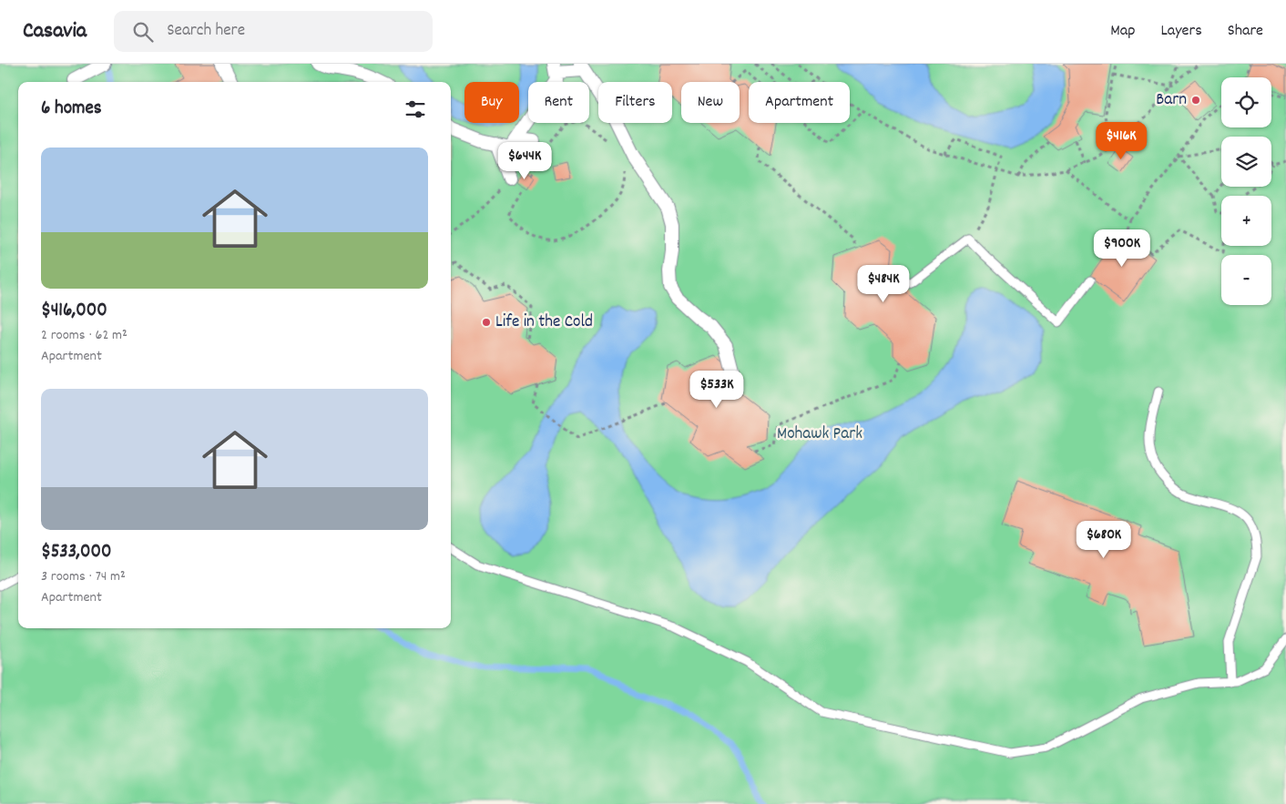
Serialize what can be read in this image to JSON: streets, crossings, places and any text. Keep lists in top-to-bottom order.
{
  "parks": ["Mohawk Park"],
  "places": ["Barn", "Life in the Cold"],
  "page": {
    "header": "Casavia",
    "search": "Search here",
    "nav": ["Map", "Layers", "Share"],
    "map_buttons": ["+", "−"],
    "chip": [
      "Buy",
      "Rent",
      "Filters",
      "New",
      "Apartment"
    ],
    "heading": "6 homes",
    "price": [
      "$416K",
      "$644K",
      "$900K",
      "$484K",
      "$533K",
      "$680K"
    ],
    "list": [
      {
        "name": "$416,000",
        "note": "2 rooms · 62 m² · Apartment"
      },
      {
        "name": "$533,000",
        "note": "3 rooms · 74 m² · Apartment"
      }
    ]
  }
}
